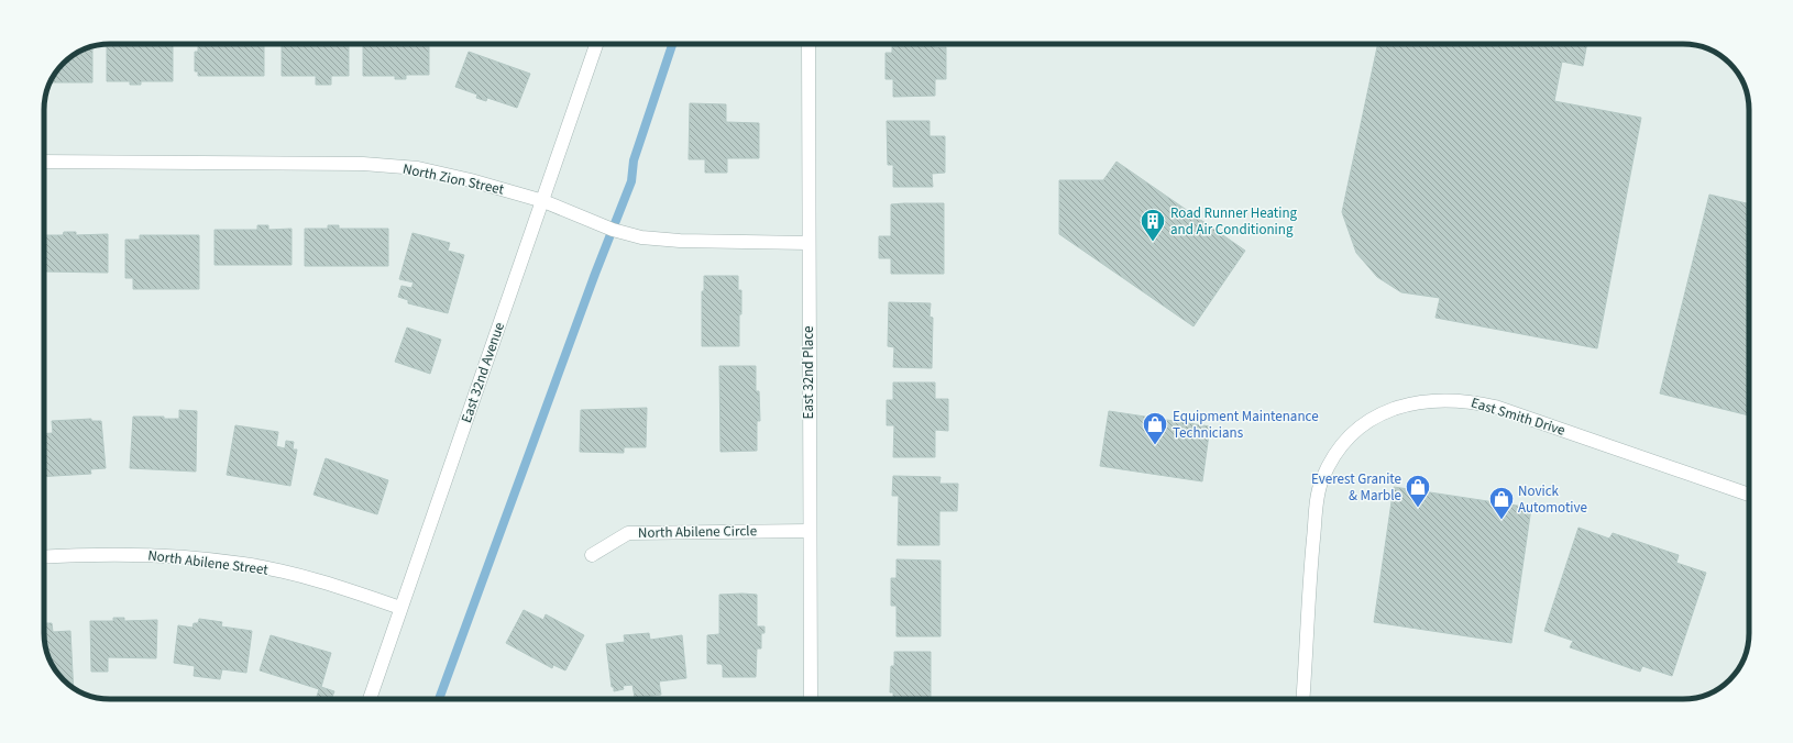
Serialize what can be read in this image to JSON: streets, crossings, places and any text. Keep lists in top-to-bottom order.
{
  "streets": {
    "street": [
      "North Zion Street",
      "East 32nd Avenue",
      "East 32nd Place",
      "East Smith Drive",
      "North Abilene Circle",
      "North Abilene Street"
    ]
  },
  "crossings": [
    ["North Zion Street", "East 32nd Avenue"],
    ["North Zion Street", "East 32nd Place"],
    ["East 32nd Avenue", "North Abilene Street"],
    ["East 32nd Place", "North Abilene Circle"]
  ],
  "places": {
    "building": ["Road Runner Heating and Air Conditioning"],
    "shop": ["Equipment Maintenance Technicians", "Everest Granite & Marble", "Novick Automotive"]
  }
}
